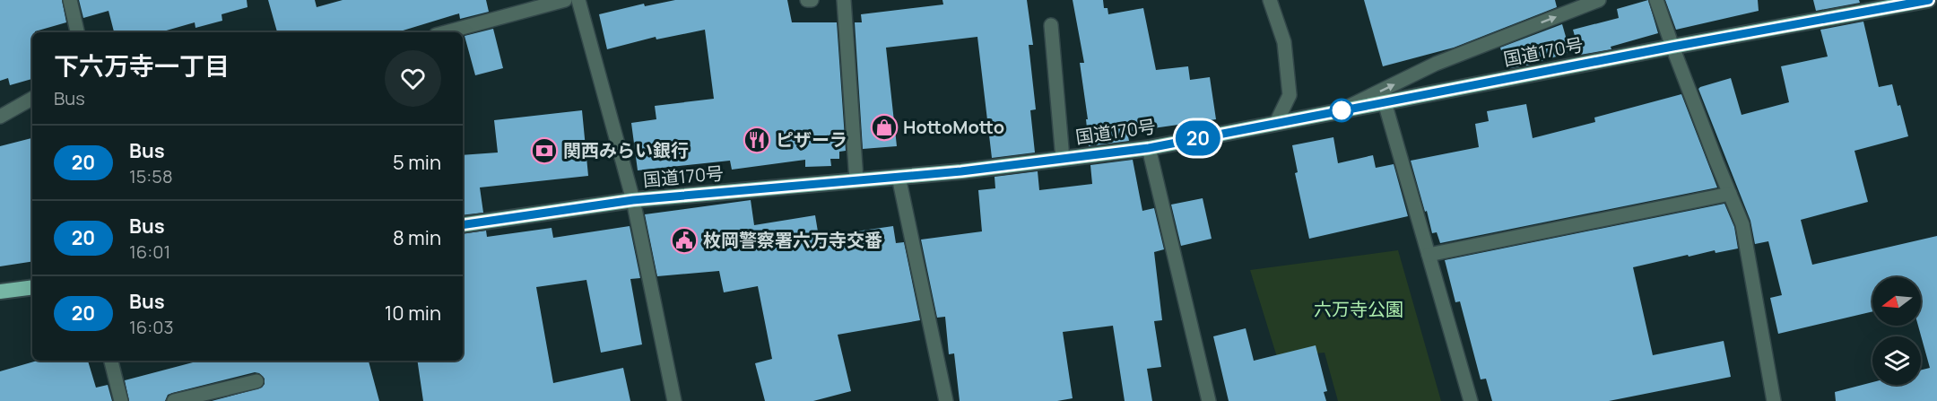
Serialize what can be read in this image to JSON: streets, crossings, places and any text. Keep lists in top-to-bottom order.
{
  "streets": {
    "highway": ["国道170号"]
  },
  "parks": ["六万寺公園"],
  "places": {
    "shop": ["HottoMotto"],
    "restaurant": ["ピザーラ"],
    "bank": ["関西みらい銀行"],
    "public building": ["枚岡警察署六万寺交番"]
  },
  "lines": ["bus line 20"],
  "north": "left",
  "page": {
    "on_map": "20",
    "heading": ["下六万寺一丁目", "Bus"],
    "list": [
      {
        "mark": "20",
        "name": "Bus",
        "note": "15:58",
        "value": "5 min"
      },
      {
        "mark": "20",
        "name": "Bus",
        "note": "16:01",
        "value": "8 min"
      },
      {
        "mark": "20",
        "name": "Bus",
        "note": "16:03",
        "value": "10 min"
      }
    ]
  }
}
